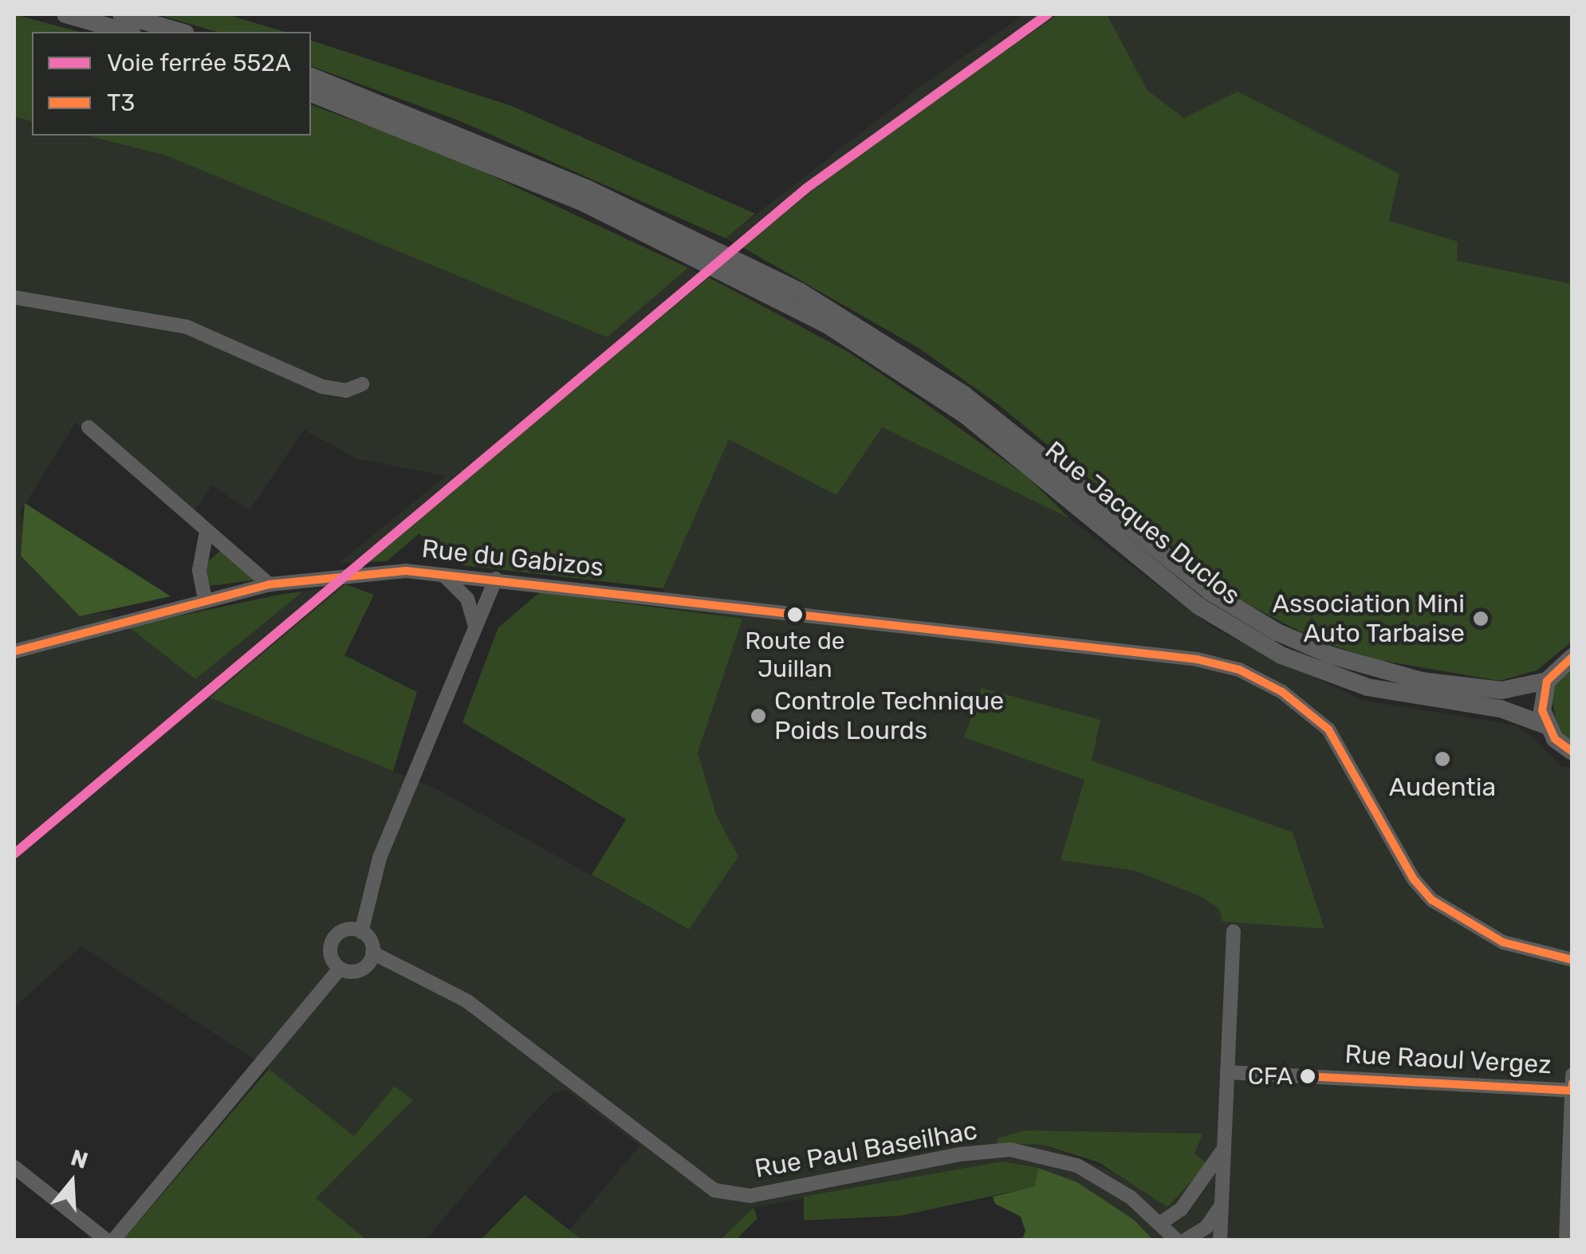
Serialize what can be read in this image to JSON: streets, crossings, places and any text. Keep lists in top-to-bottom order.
{
  "streets": {
    "main road": ["Rue Jacques Duclos"],
    "street": ["Rue du Gabizos", "Rue Raoul Vergez", "Rue Paul Baseilhac"]
  },
  "places": [
    "Route de Juillan",
    "Association Mini Auto Tarbaise",
    "Controle Technique Poids Lourds",
    "Audentia",
    "CFA"
  ],
  "lines": ["rail line 552A", "transit line T3"],
  "legend": ["Voie ferrée 552A", "T3"],
  "north": "top"
}
